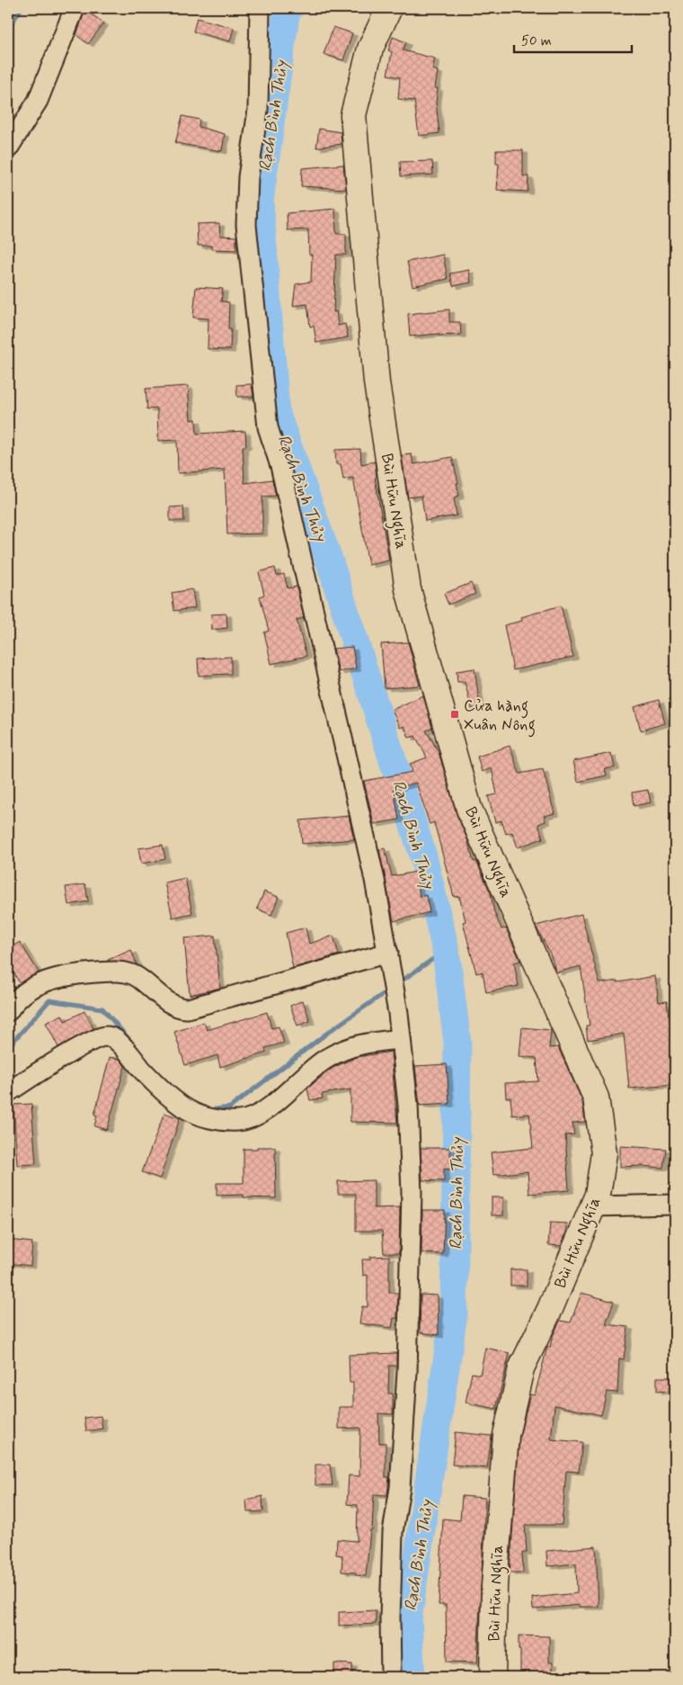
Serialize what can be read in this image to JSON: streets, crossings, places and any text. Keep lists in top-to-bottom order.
{
  "streets": {
    "main road": ["Bùi Hữu Nghĩa"]
  },
  "water": ["Rạch Bình Thủy"],
  "places": {
    "transit": ["Cửa hàng Xuân Nông"]
  },
  "scale_bar": "50 m"
}
